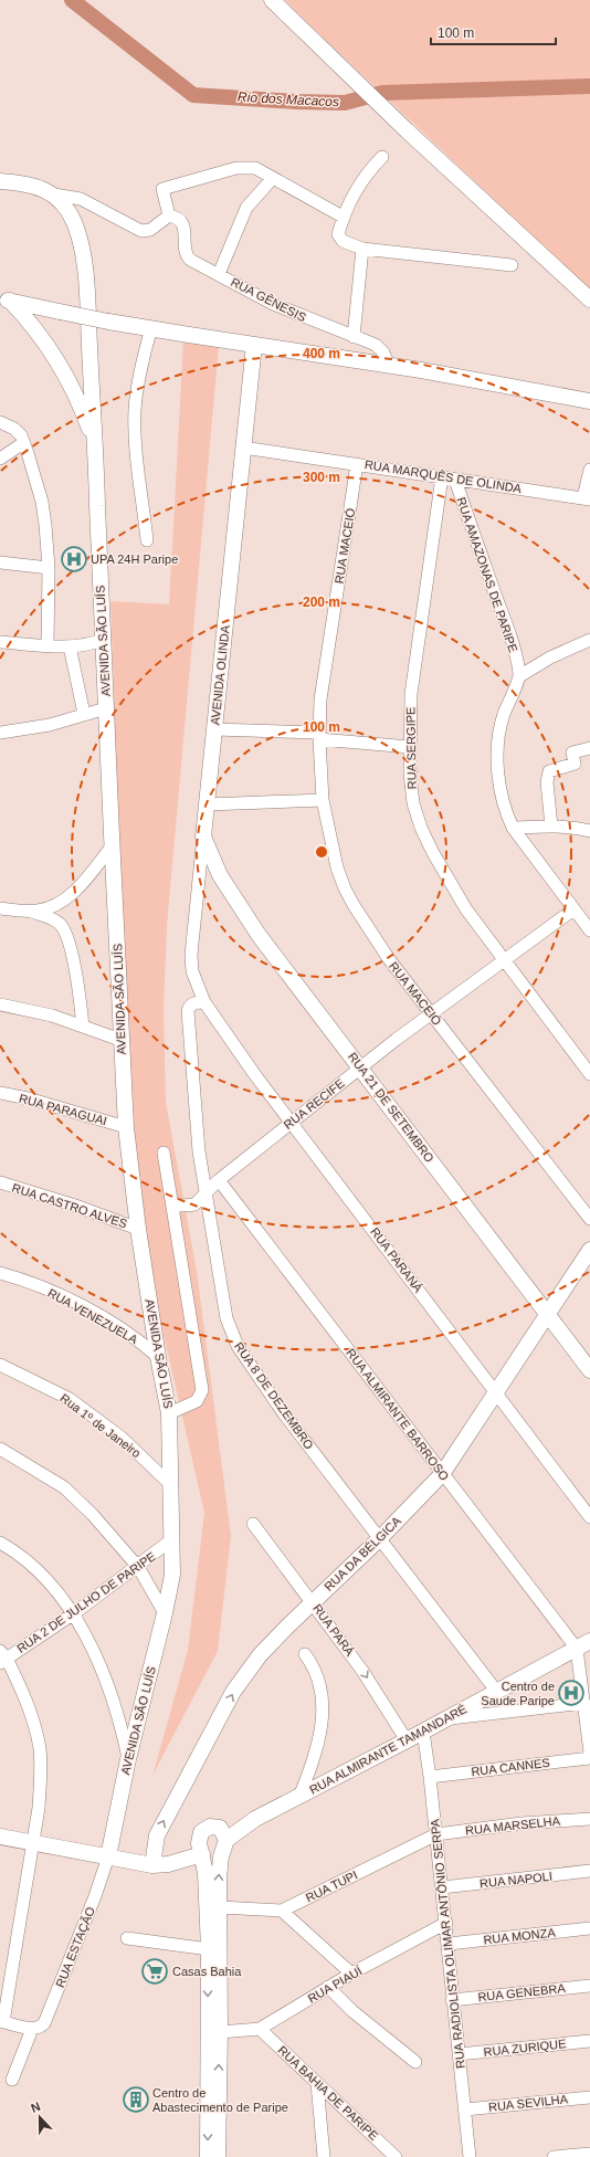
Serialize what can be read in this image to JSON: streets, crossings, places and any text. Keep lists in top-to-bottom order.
{
  "streets": {
    "main road": [
      "AVENIDA SÃO LUÍS",
      "AVENIDA OLINDA",
      "RUA 21 DE SETEMBRO",
      "RUA DA BÉLGICA",
      "RUA ALMIRANTE TAMANDARÉ"
    ],
    "street": [
      "RUA GÊNESIS",
      "RUA MARQUÊS DE OLINDA",
      "RUA MACEIÓ",
      "RUA AMAZONAS DE PARIPE",
      "RUA SERGIPE",
      "RUA RECIFE",
      "RUA PARAGUAI",
      "RUA CASTRO ALVES",
      "RUA PARANÁ",
      "RUA VENEZUELA",
      "RUA 8 DE DEZEMBRO",
      "RUA ALMIRANTE BARROSO",
      "Rua 1º de Janeiro",
      "RUA 2 DE JULHO DE PARIPE",
      "RUA PARÁ",
      "RUA CANNES",
      "RUA MARSELHA",
      "RUA NAPOLI",
      "RUA TUPI",
      "RUA MONZA",
      "RUA RADIOLISTA OLIMAR ANTÔNIO SERPA",
      "RUA ESTAÇÃO",
      "RUA PIAUÍ",
      "RUA GENEBRA",
      "RUA ZURIQUE",
      "RUA BAHIA DE PARIPE",
      "RUA SEVILHA"
    ]
  },
  "crossings": [
    ["RUA MARQUÊS DE OLINDA", "RUA MACEIÓ"],
    ["RUA MARQUÊS DE OLINDA", "RUA AMAZONAS DE PARIPE"],
    ["RUA MARQUÊS DE OLINDA", "AVENIDA OLINDA"],
    ["RUA MARQUÊS DE OLINDA", "RUA SERGIPE"],
    ["RUA MACEIÓ", "RUA RECIFE"],
    ["AVENIDA SÃO LUÍS", "RUA PARAGUAI"],
    ["AVENIDA SÃO LUÍS", "RUA CASTRO ALVES"],
    ["AVENIDA SÃO LUÍS", "RUA VENEZUELA"],
    ["AVENIDA SÃO LUÍS", "Rua 1º de Janeiro"],
    ["AVENIDA SÃO LUÍS", "RUA 2 DE JULHO DE PARIPE"],
    ["AVENIDA SÃO LUÍS", "RUA ESTAÇÃO"],
    ["AVENIDA OLINDA", "RUA 21 DE SETEMBRO"],
    ["AVENIDA OLINDA", "RUA PARANÁ"],
    ["AVENIDA OLINDA", "RUA 8 DE DEZEMBRO"],
    ["RUA SERGIPE", "RUA RECIFE"],
    ["RUA RECIFE", "RUA 21 DE SETEMBRO"],
    ["RUA RECIFE", "RUA PARANÁ"],
    ["RUA RECIFE", "RUA 8 DE DEZEMBRO"],
    ["RUA RECIFE", "RUA ALMIRANTE BARROSO"],
    ["RUA 21 DE SETEMBRO", "RUA DA BÉLGICA"],
    ["RUA PARANÁ", "RUA 8 DE DEZEMBRO"],
    ["RUA PARANÁ", "RUA DA BÉLGICA"],
    ["RUA 8 DE DEZEMBRO", "RUA DA BÉLGICA"],
    ["RUA 8 DE DEZEMBRO", "RUA ALMIRANTE TAMANDARÉ"],
    ["RUA ALMIRANTE BARROSO", "RUA DA BÉLGICA"],
    ["RUA ALMIRANTE BARROSO", "RUA ALMIRANTE TAMANDARÉ"],
    ["RUA DA BÉLGICA", "RUA PARÁ"],
    ["RUA PARÁ", "RUA ALMIRANTE TAMANDARÉ"],
    ["RUA ALMIRANTE TAMANDARÉ", "RUA RADIOLISTA OLIMAR ANTÔNIO SERPA"],
    ["RUA CANNES", "RUA RADIOLISTA OLIMAR ANTÔNIO SERPA"],
    ["RUA MARSELHA", "RUA TUPI"],
    ["RUA MARSELHA", "RUA RADIOLISTA OLIMAR ANTÔNIO SERPA"],
    ["RUA NAPOLI", "RUA RADIOLISTA OLIMAR ANTÔNIO SERPA"],
    ["RUA TUPI", "RUA RADIOLISTA OLIMAR ANTÔNIO SERPA"],
    ["RUA MONZA", "RUA RADIOLISTA OLIMAR ANTÔNIO SERPA"],
    ["RUA RADIOLISTA OLIMAR ANTÔNIO SERPA", "RUA PIAUÍ"],
    ["RUA RADIOLISTA OLIMAR ANTÔNIO SERPA", "RUA GENEBRA"],
    ["RUA RADIOLISTA OLIMAR ANTÔNIO SERPA", "RUA ZURIQUE"],
    ["RUA RADIOLISTA OLIMAR ANTÔNIO SERPA", "RUA SEVILHA"],
    ["RUA PIAUÍ", "RUA BAHIA DE PARIPE"]
  ],
  "one_way": ["RUA DA BÉLGICA", "RUA PARÁ"],
  "water": ["Rio dos Macacos"],
  "places": {
    "hospital": ["UPA 24H Paripe", "Centro de Saude Paripe"],
    "supermarket": ["Casas Bahia"],
    "building": ["Centro de Abastecimento de Paripe"]
  },
  "scale_bar": "100 m",
  "north": "top",
  "rings": [
    "400 m",
    "300 m",
    "200 m",
    "100 m"
  ]
}
